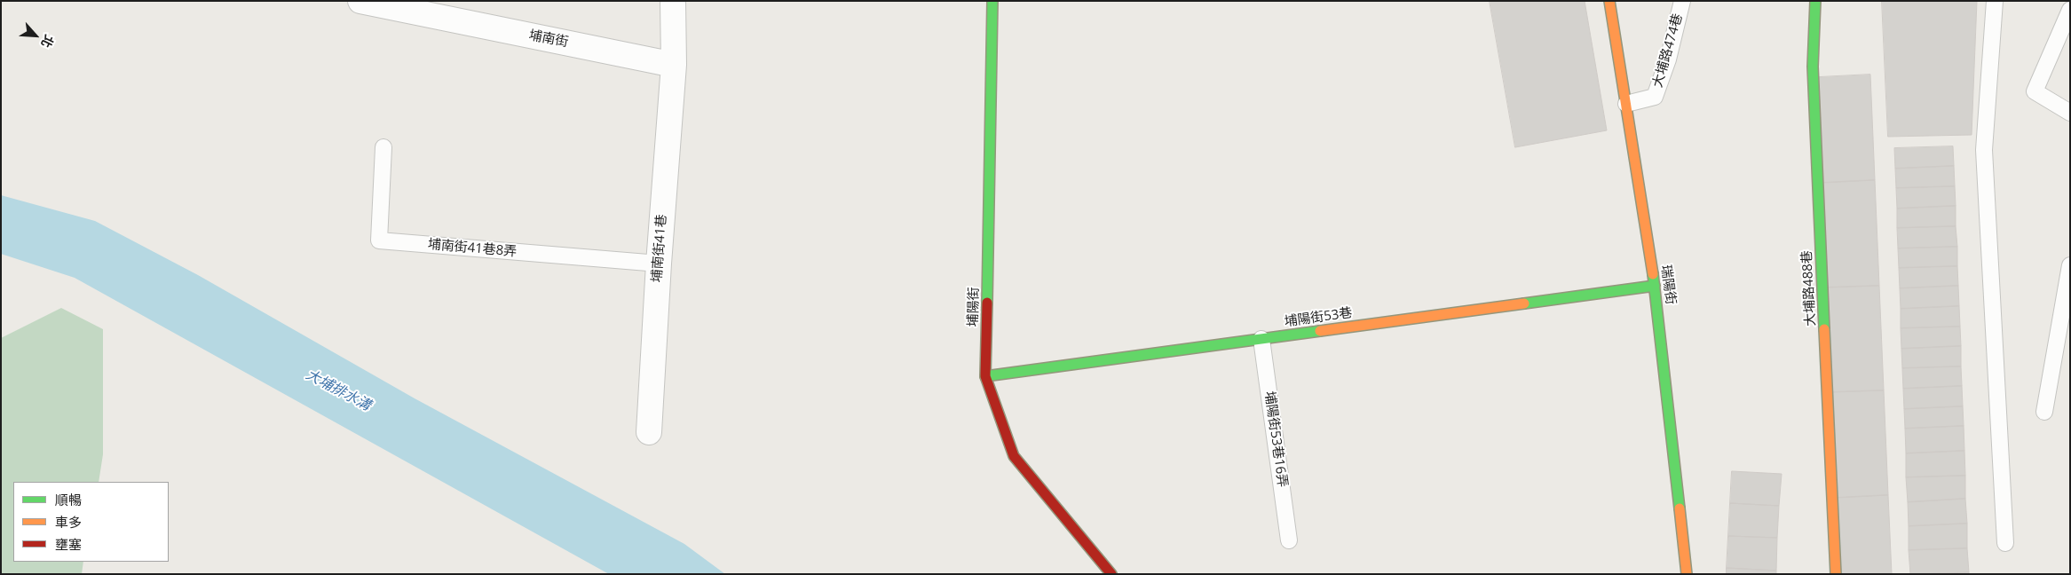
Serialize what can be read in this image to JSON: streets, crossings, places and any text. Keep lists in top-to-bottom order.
{
  "streets": {
    "street": [
      "埔南街",
      "埔南街41巷",
      "瑞陽街",
      "大埔路488巷",
      "埔陽街",
      "埔陽街53巷"
    ],
    "lane": ["大埔路474巷", "埔南街41巷8弄", "埔陽街53巷16弄"]
  },
  "crossings": [
    ["埔南街", "埔南街41巷"],
    ["大埔路474巷", "瑞陽街"],
    ["埔南街41巷8弄", "埔南街41巷"],
    ["瑞陽街", "埔陽街53巷"],
    ["埔陽街", "埔陽街53巷"],
    ["埔陽街53巷", "埔陽街53巷16弄"]
  ],
  "water": ["大埔排水溝"],
  "legend": ["順暢", "車多", "壅塞"],
  "north": "bottom right"
}
